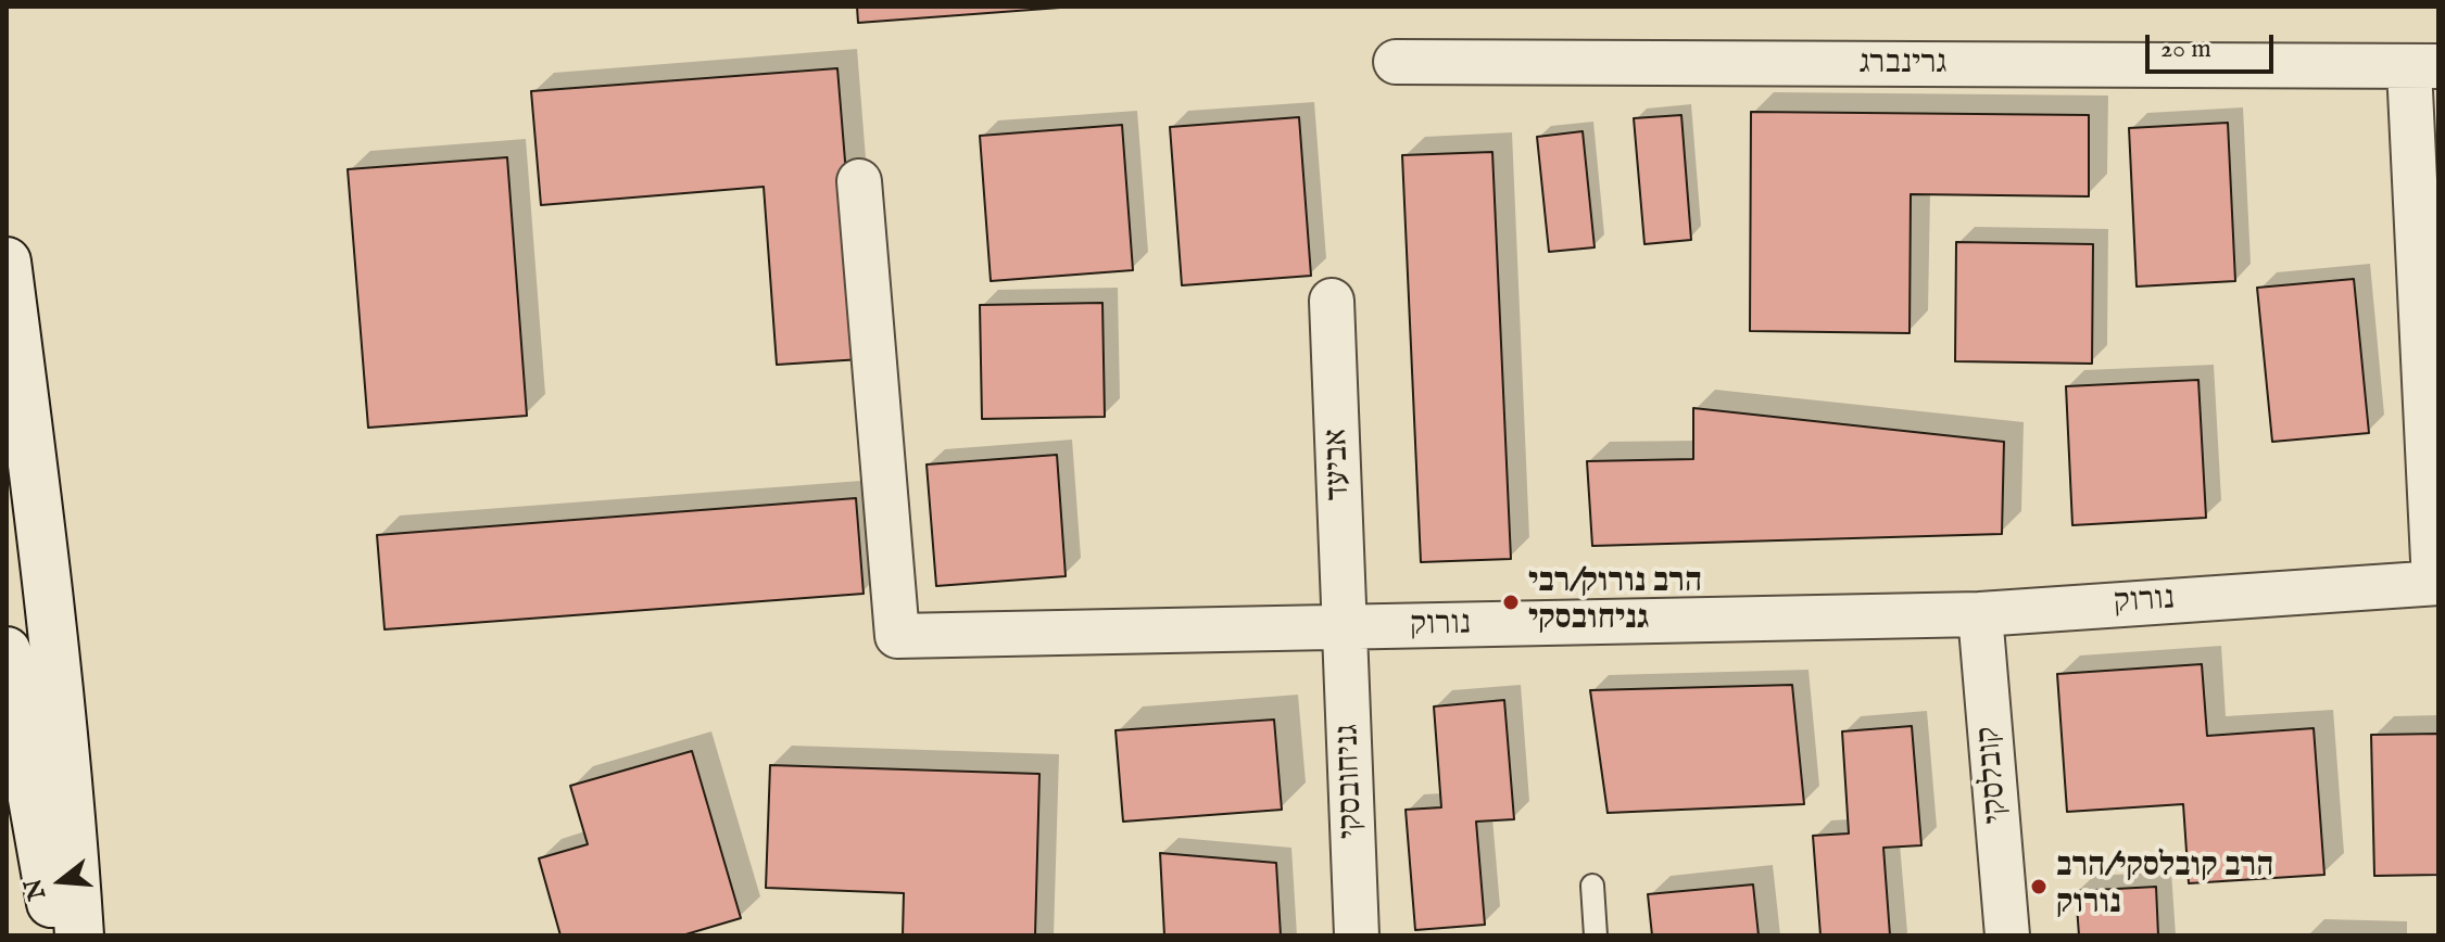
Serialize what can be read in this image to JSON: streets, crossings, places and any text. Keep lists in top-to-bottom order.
{
  "streets": {
    "street": [
      "גרינברג",
      "אביעד",
      "נורוק",
      "קובלסקי",
      "גניחובסקי"
    ]
  },
  "crossings": [
    ["גרינברג", "נורוק"],
    ["אביעד", "נורוק"],
    ["אביעד", "גניחובסקי"],
    ["נורוק", "קובלסקי"],
    ["נורוק", "גניחובסקי"]
  ],
  "places": ["הרב נורוק/רבי גניחובסקי", "הרב קובלסקי/הרב נורוק"],
  "scale_bar": "20 m",
  "north": "left"
}
